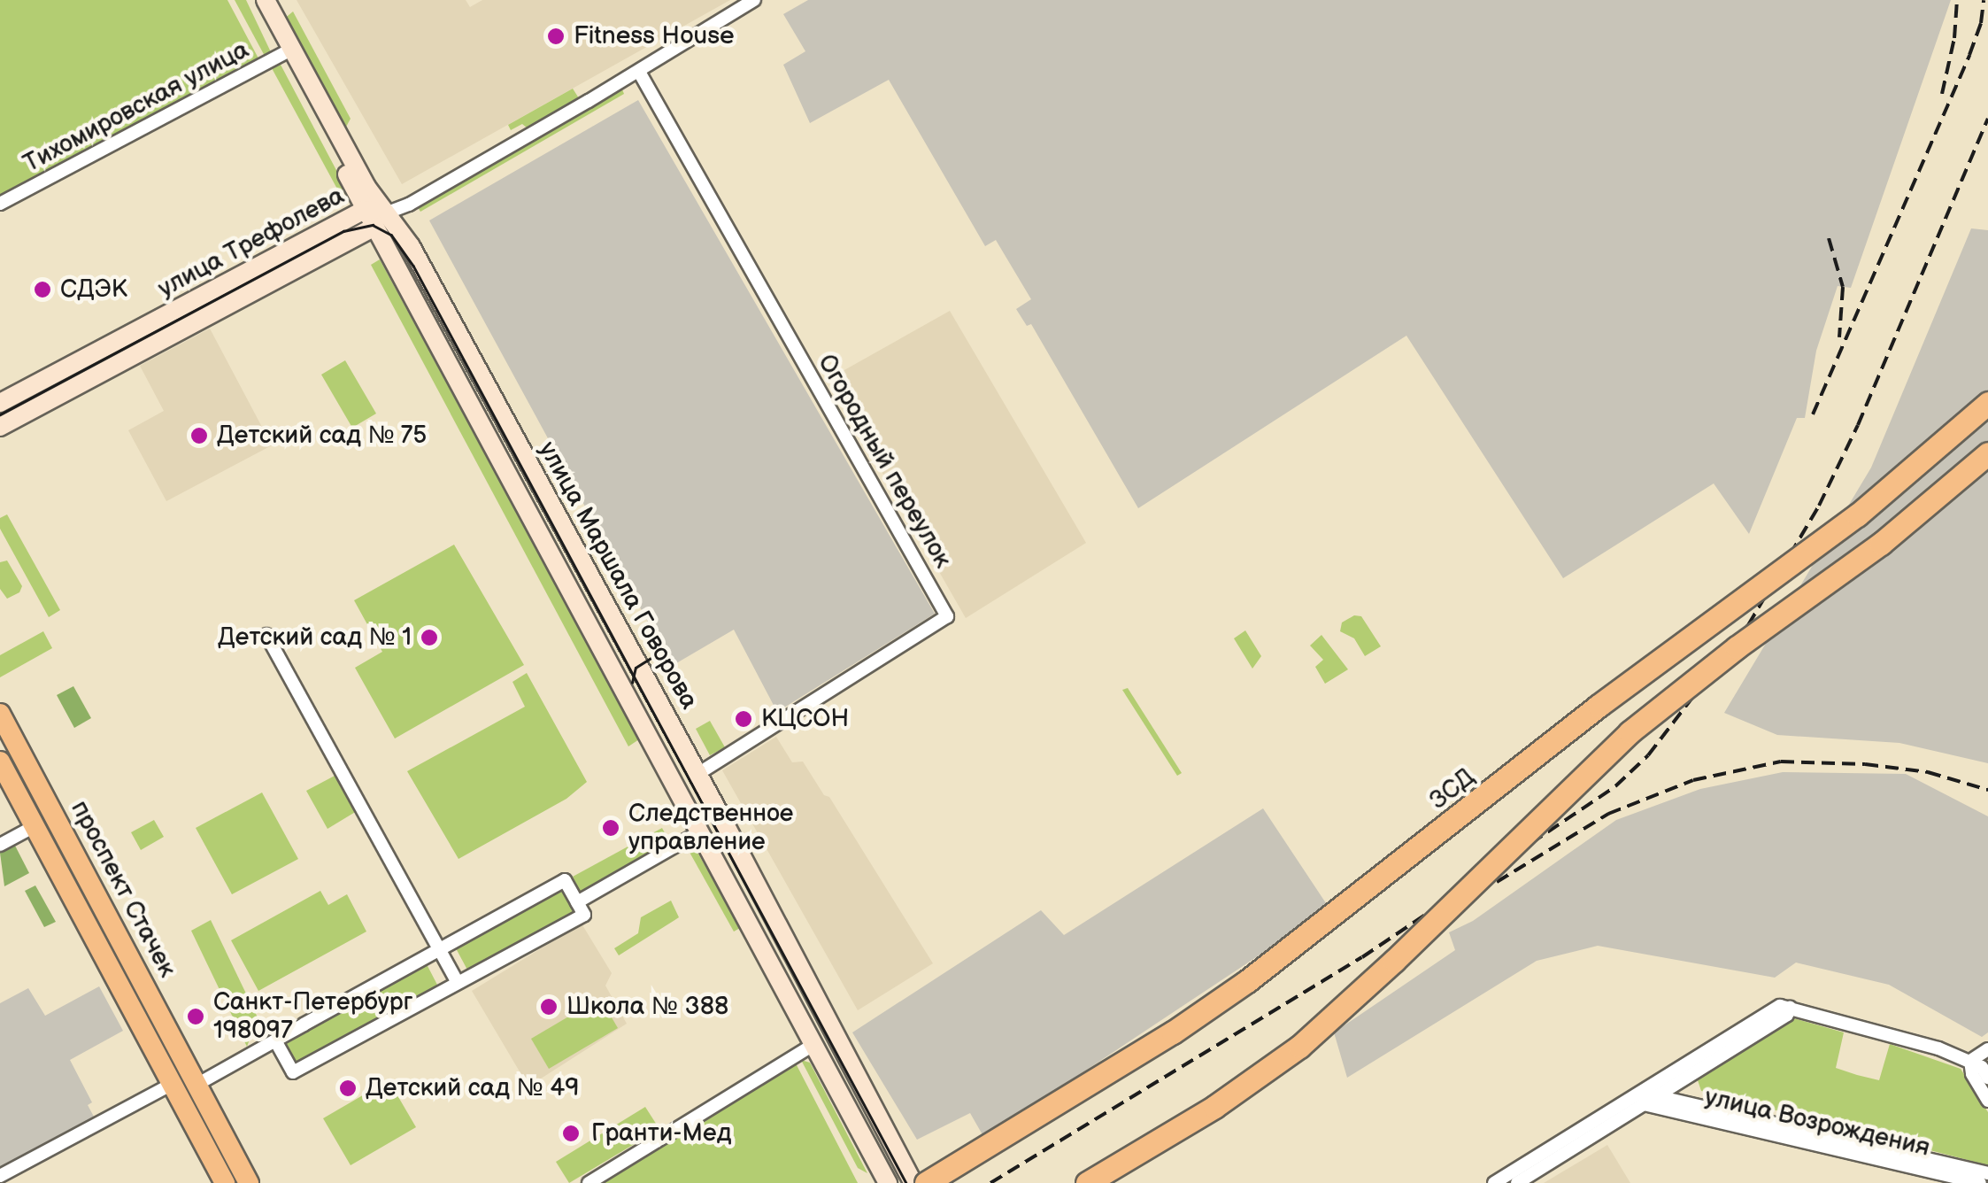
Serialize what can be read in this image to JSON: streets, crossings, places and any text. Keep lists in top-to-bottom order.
{
  "streets": {
    "highway": ["ЗСД"],
    "main road": ["улица Трефолева", "улица Маршала Говорова", "проспект Стачек"],
    "street": ["Тихомировская улица", "Огородный переулок", "улица Возрождения"]
  },
  "crossings": [
    ["Тихомировская улица", "улица Маршала Говорова"],
    ["улица Трефолева", "Огородный переулок"],
    ["улица Трефолева", "улица Маршала Говорова"],
    ["Огородный переулок", "улица Маршала Говорова"]
  ],
  "places": [
    "Fitness House",
    "СДЭК",
    "Детский сад № 75",
    "Детский сад № 1",
    "КЦСОН",
    "Следственное управление",
    "Школа № 388",
    "Санкт-Петербург 198097",
    "Детский сад № 49",
    "Гранти-Мед"
  ]
}
